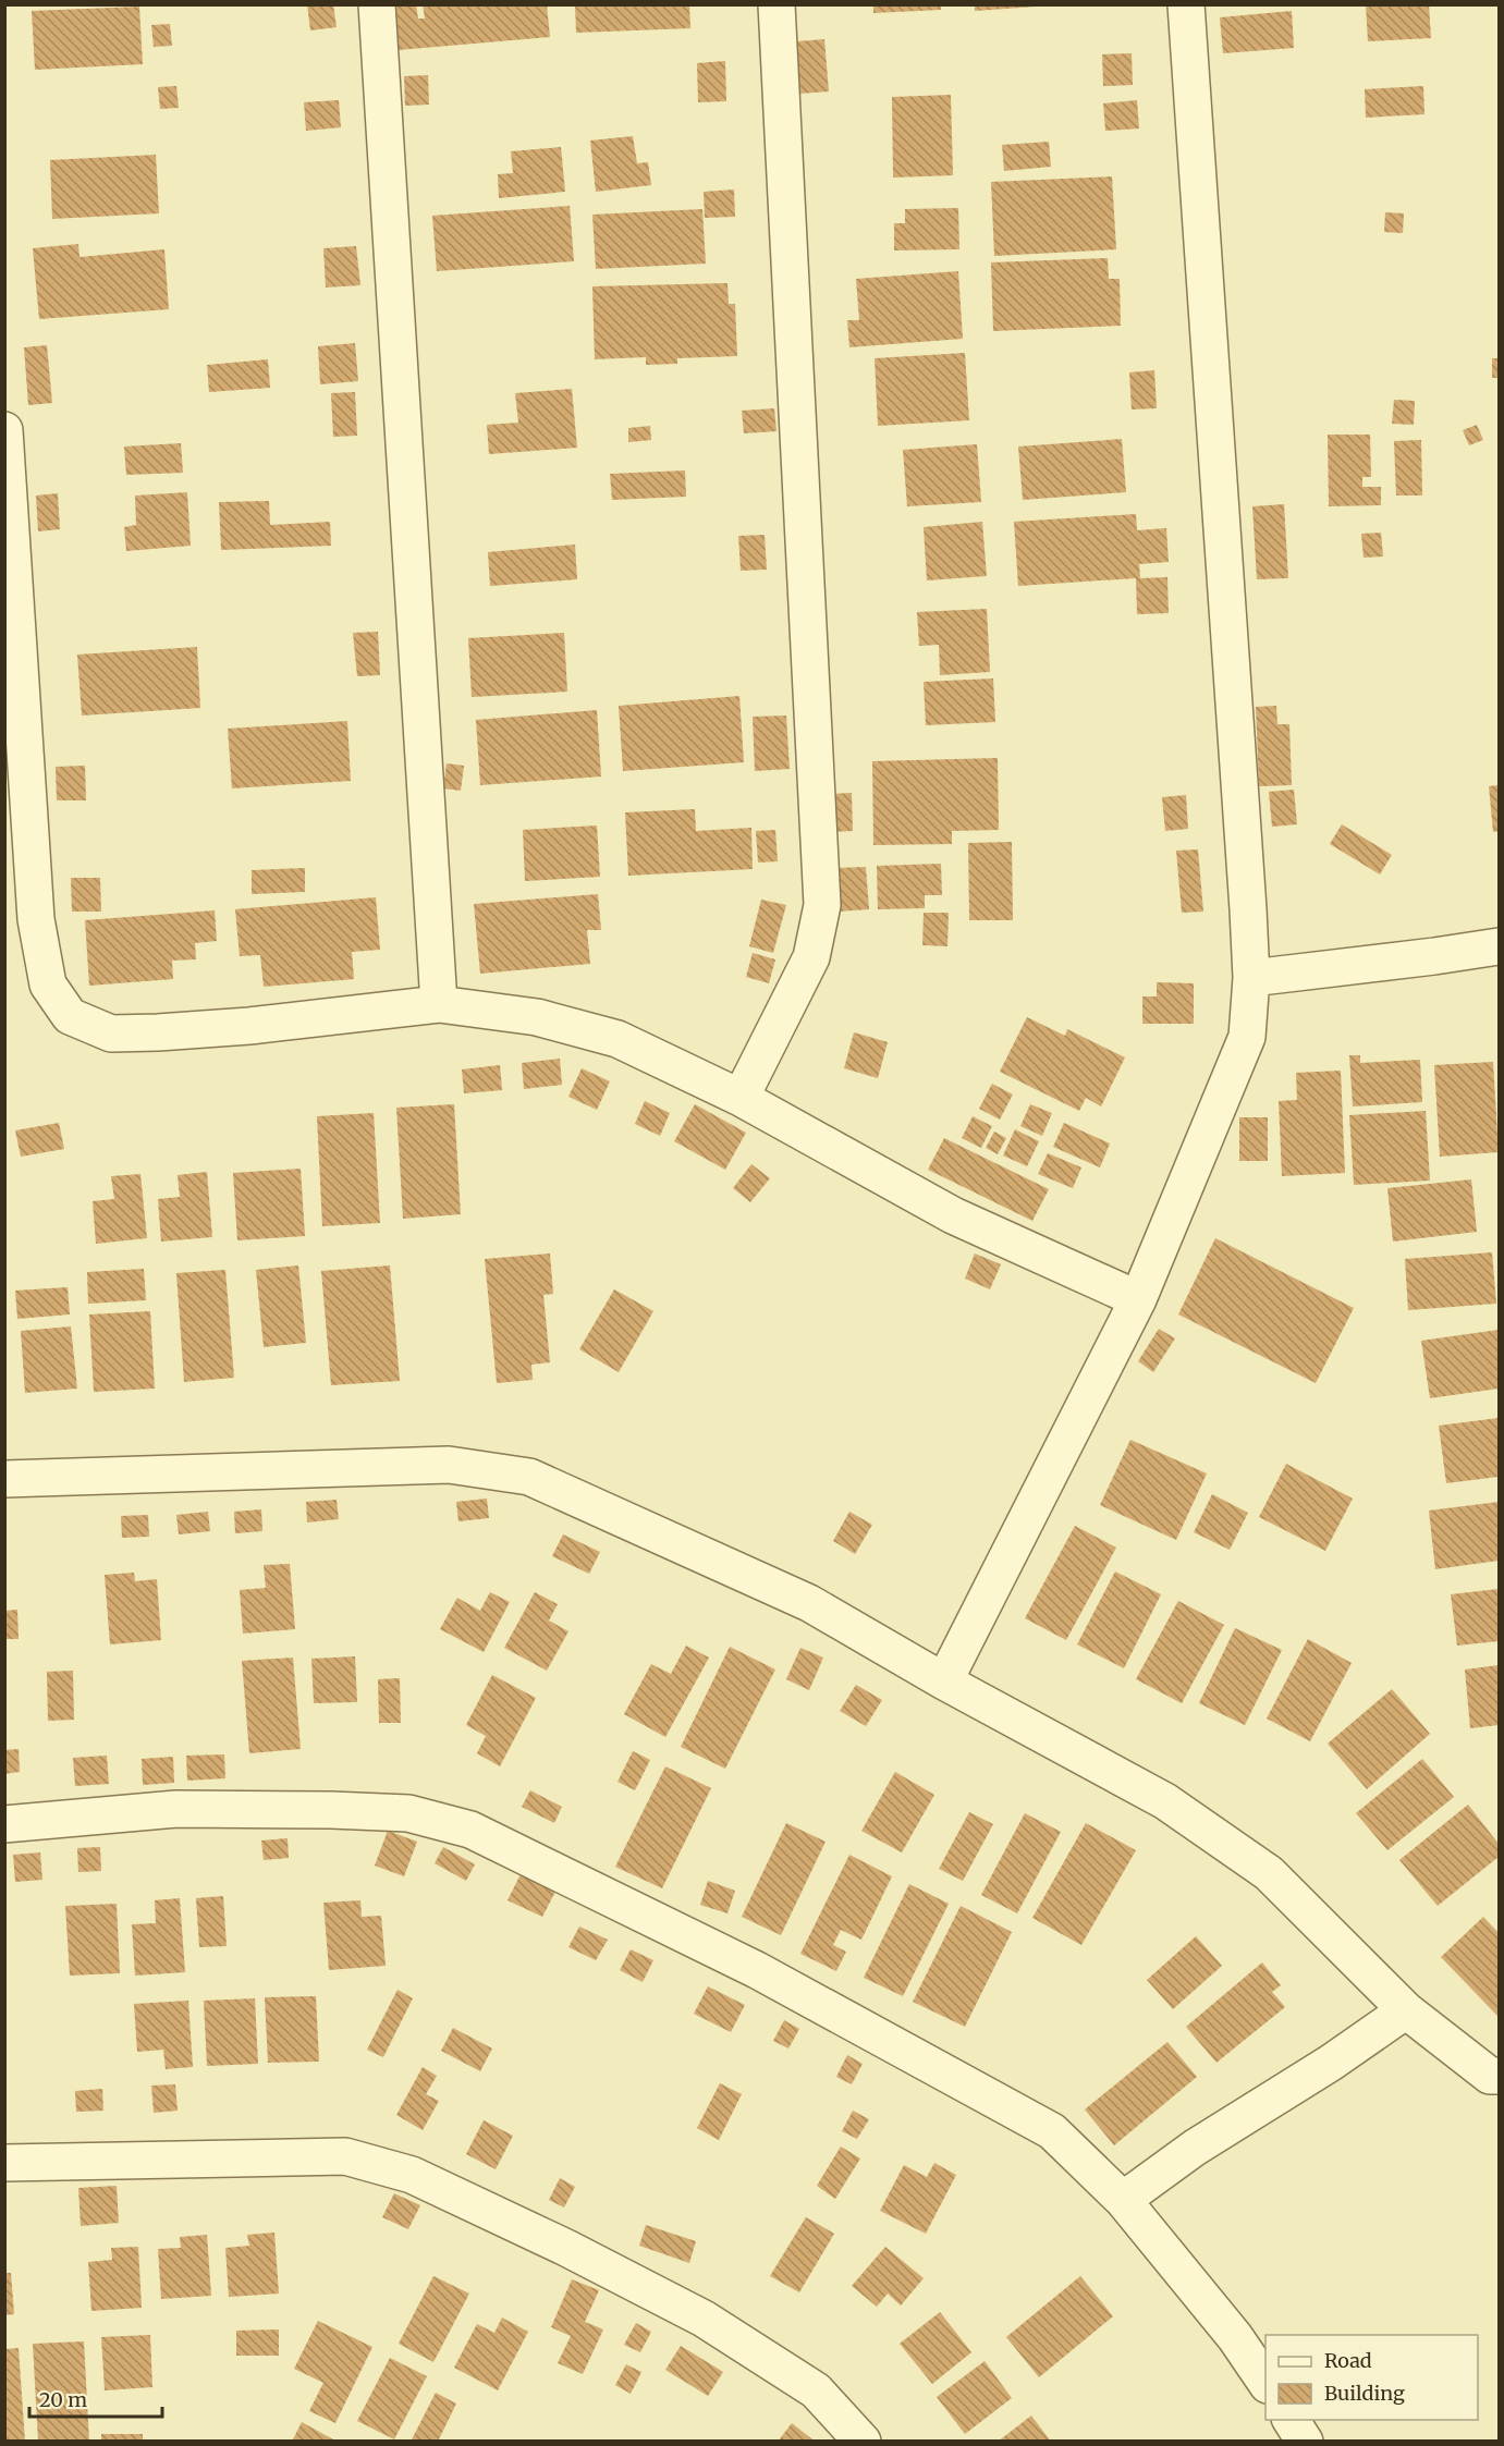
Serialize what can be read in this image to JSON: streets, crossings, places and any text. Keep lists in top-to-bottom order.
{
  "legend": ["Road", "Building"],
  "scale_bar": "20 m"
}
